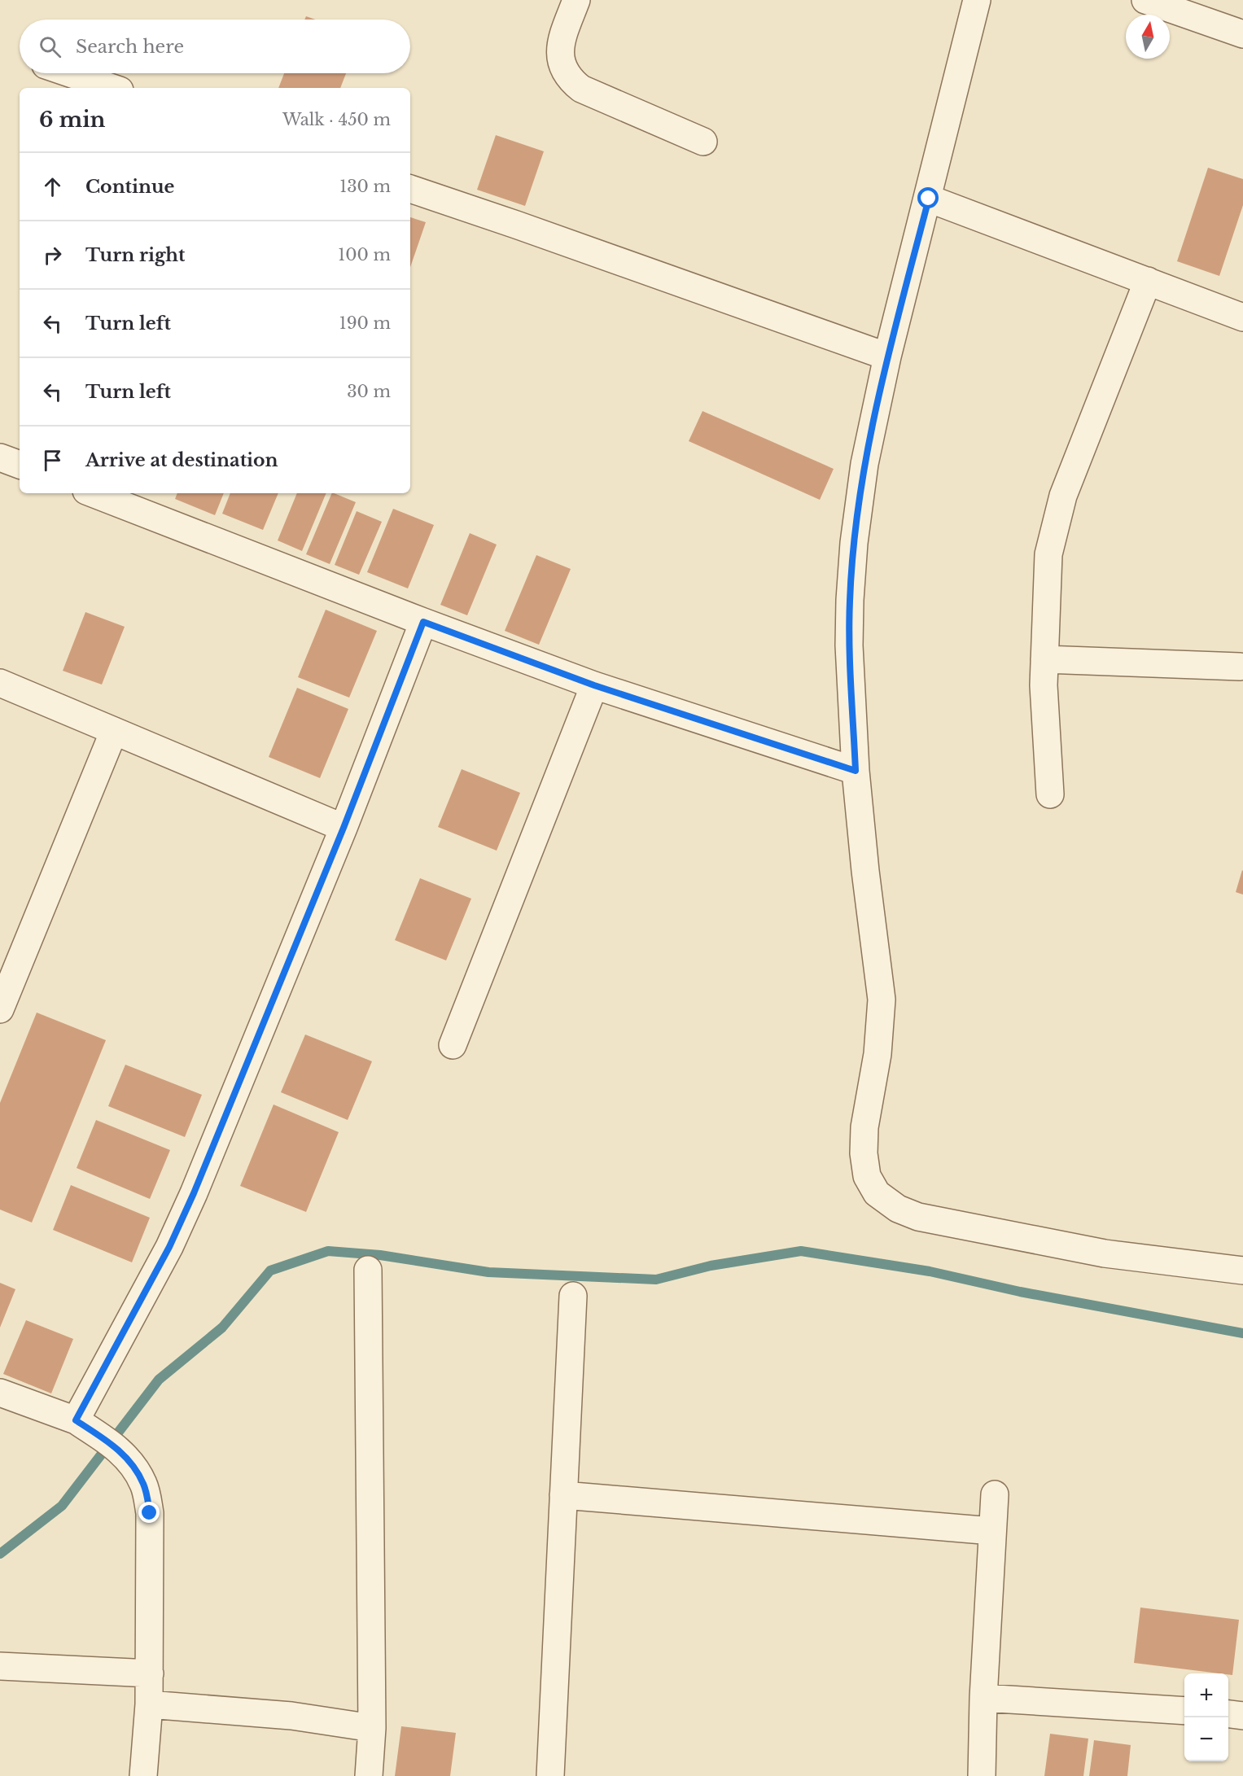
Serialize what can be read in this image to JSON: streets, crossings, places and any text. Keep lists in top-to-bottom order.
{
  "north": "top",
  "page": {
    "search": "Search here",
    "heading": ["6 min", "Walk · 450 m"],
    "list": [
      ["Continue", "130 m"],
      ["Turn right", "100 m"],
      ["Turn left", "190 m"],
      ["Turn left", "30 m"],
      "Arrive at destination"
    ],
    "map_buttons": ["+", "−"]
  }
}
